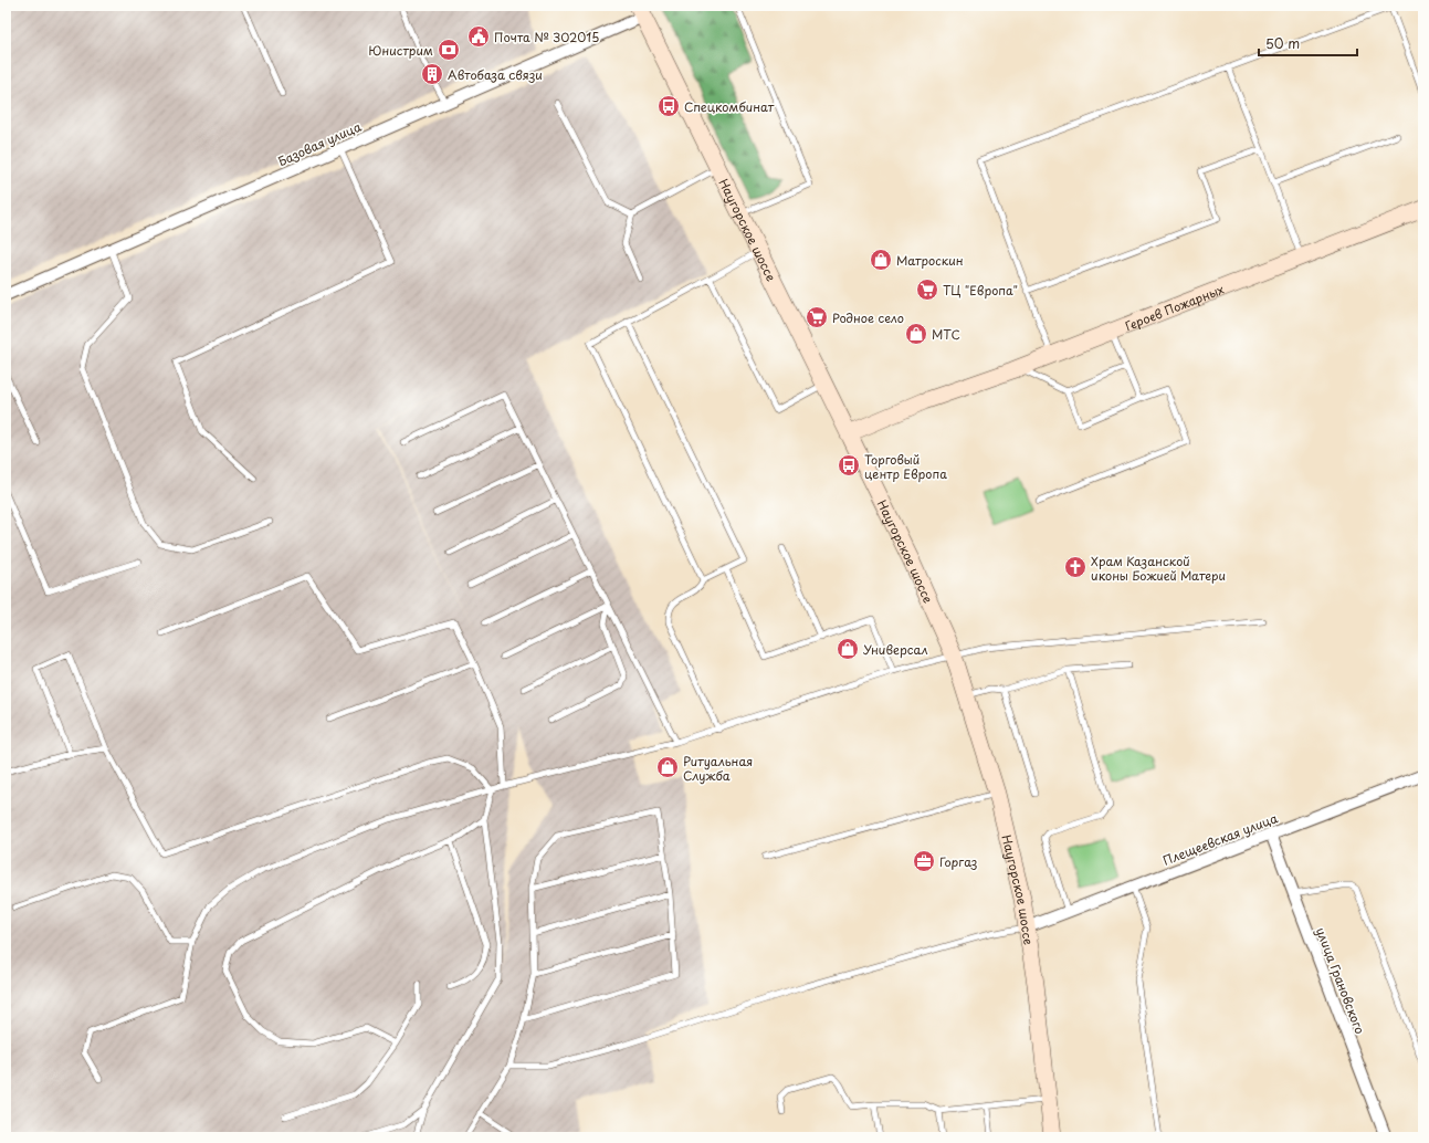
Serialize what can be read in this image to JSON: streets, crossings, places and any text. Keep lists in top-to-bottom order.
{
  "streets": {
    "main road": ["Наугорское шоссе", "Героев Пожарных"],
    "street": ["Базовая улица", "Плещеевская улица", "улица Грановского"]
  },
  "crossings": [
    ["Базовая улица", "Наугорское шоссе"],
    ["Наугорское шоссе", "Героев Пожарных"],
    ["Наугорское шоссе", "Плещеевская улица"],
    ["Плещеевская улица", "улица Грановского"]
  ],
  "places": {
    "public building": ["Почта № 302015"],
    "bank": ["Юнистрим"],
    "building": ["Автобаза связи"],
    "bus stop": ["Спецкомбинат", "Торговый центр Европа"],
    "shop": [
      "Матроскин",
      "МТС",
      "Универсал",
      "Ритуальная Служба"
    ],
    "supermarket": ["ТЦ \"Европа\"", "Родное село"],
    "church": ["Храм Казанской иконы Божией Матери"],
    "office": ["Горгаз"]
  },
  "scale_bar": "50 m"
}
